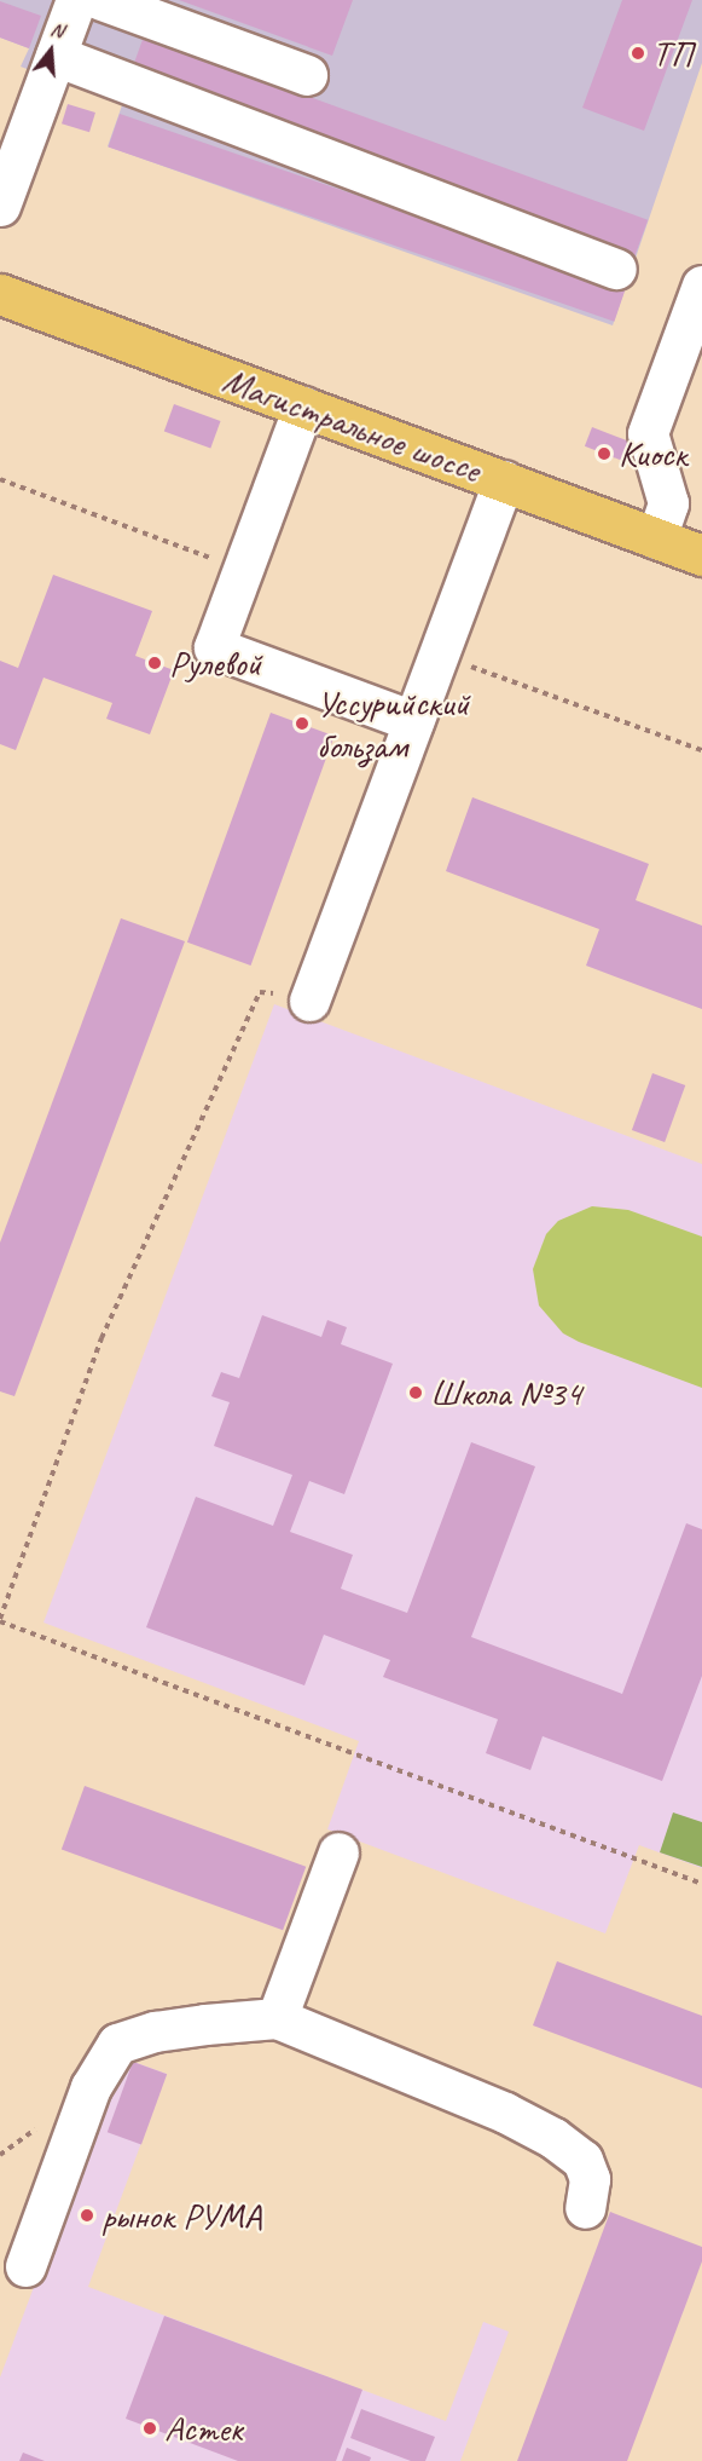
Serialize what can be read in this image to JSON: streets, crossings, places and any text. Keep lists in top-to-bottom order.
{
  "streets": {
    "main road": ["Магистральное шоссе"]
  },
  "places": [
    "ТП",
    "Киоск",
    "Рулевой",
    "Уссурийский бользам",
    "Школа №34",
    "рынок РУМА",
    "Астек"
  ],
  "north": "top"
}
